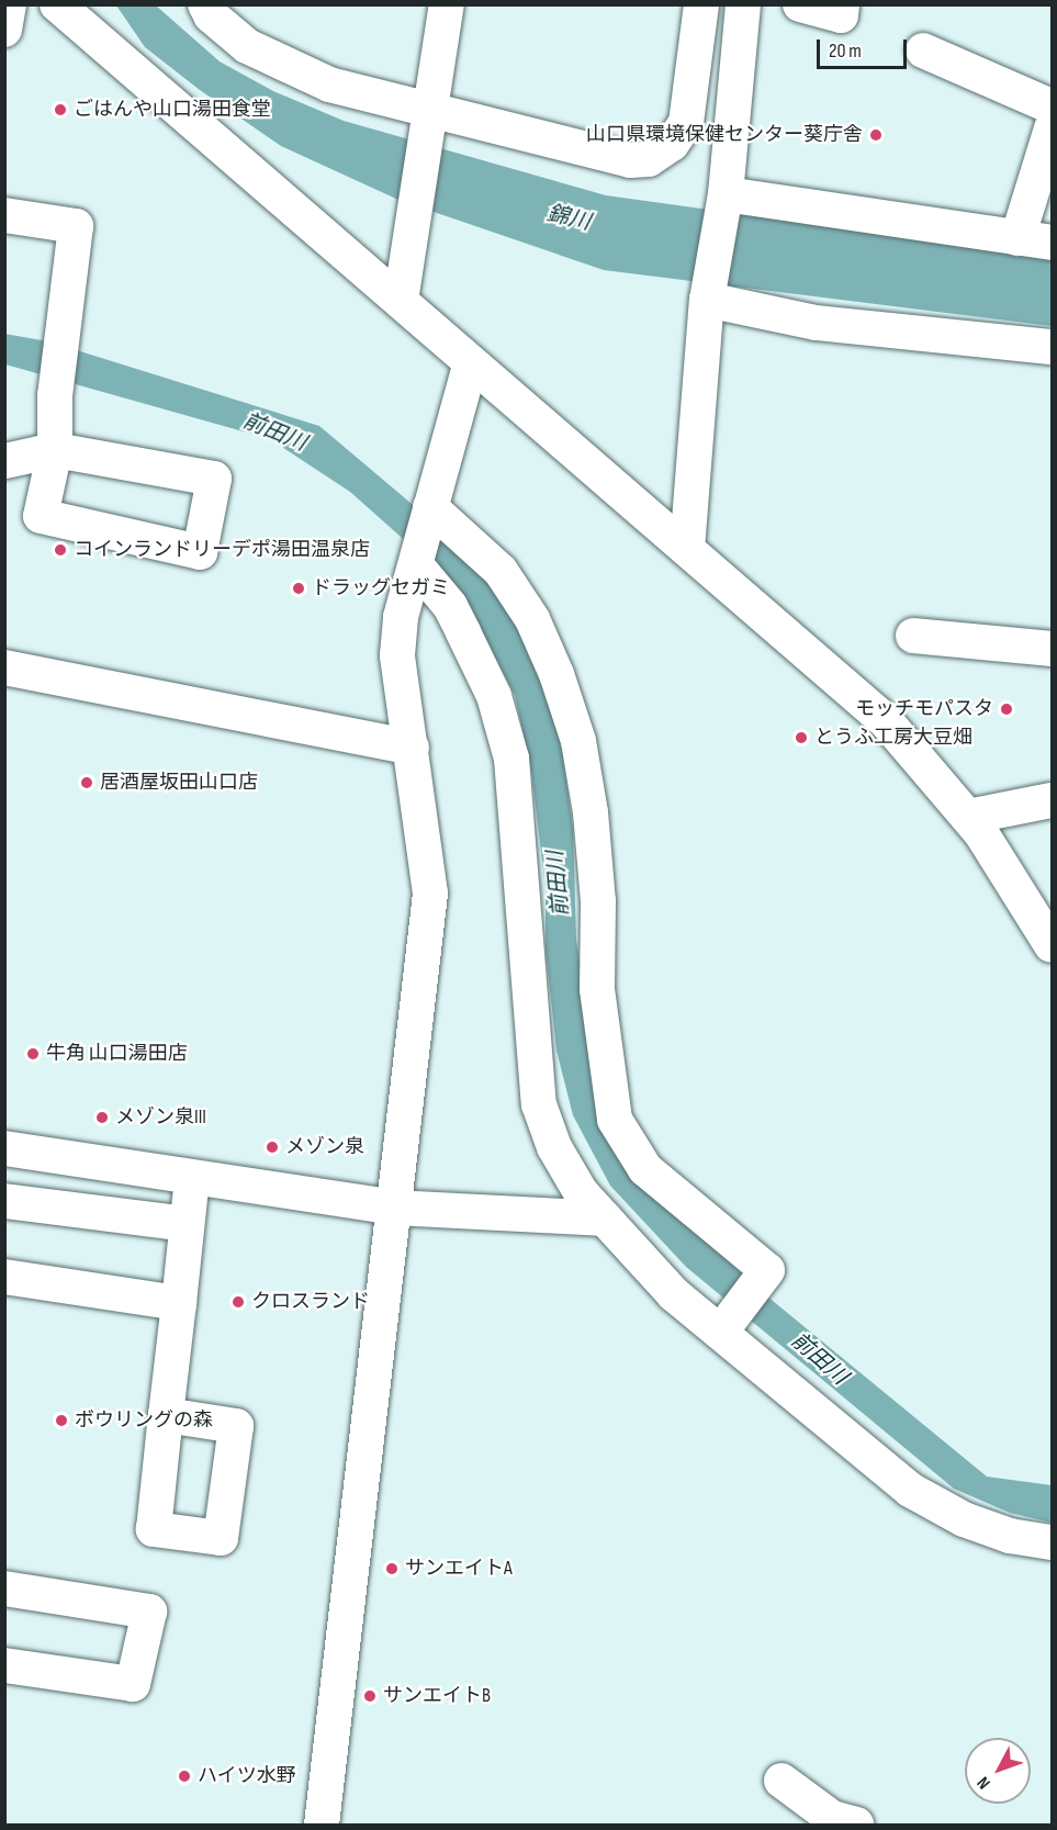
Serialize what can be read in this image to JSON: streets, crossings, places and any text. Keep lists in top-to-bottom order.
{
  "water": ["錦川", "前田川"],
  "places": [
    "ごはんや山口湯田食堂",
    "山口県環境保健センター葵庁舎",
    "コインランドリーデポ湯田温泉店",
    "ドラッグセガミ",
    "モッチモパスタ",
    "とうふ工房大豆畑",
    "居酒屋坂田山口店",
    "牛角 山口湯田店",
    "メゾン泉III",
    "メゾン泉",
    "クロスランド",
    "ボウリングの森",
    "サンエイトA",
    "サンエイトB",
    "ハイツ水野"
  ],
  "scale_bar": "20 m",
  "north": "bottom left"
}
